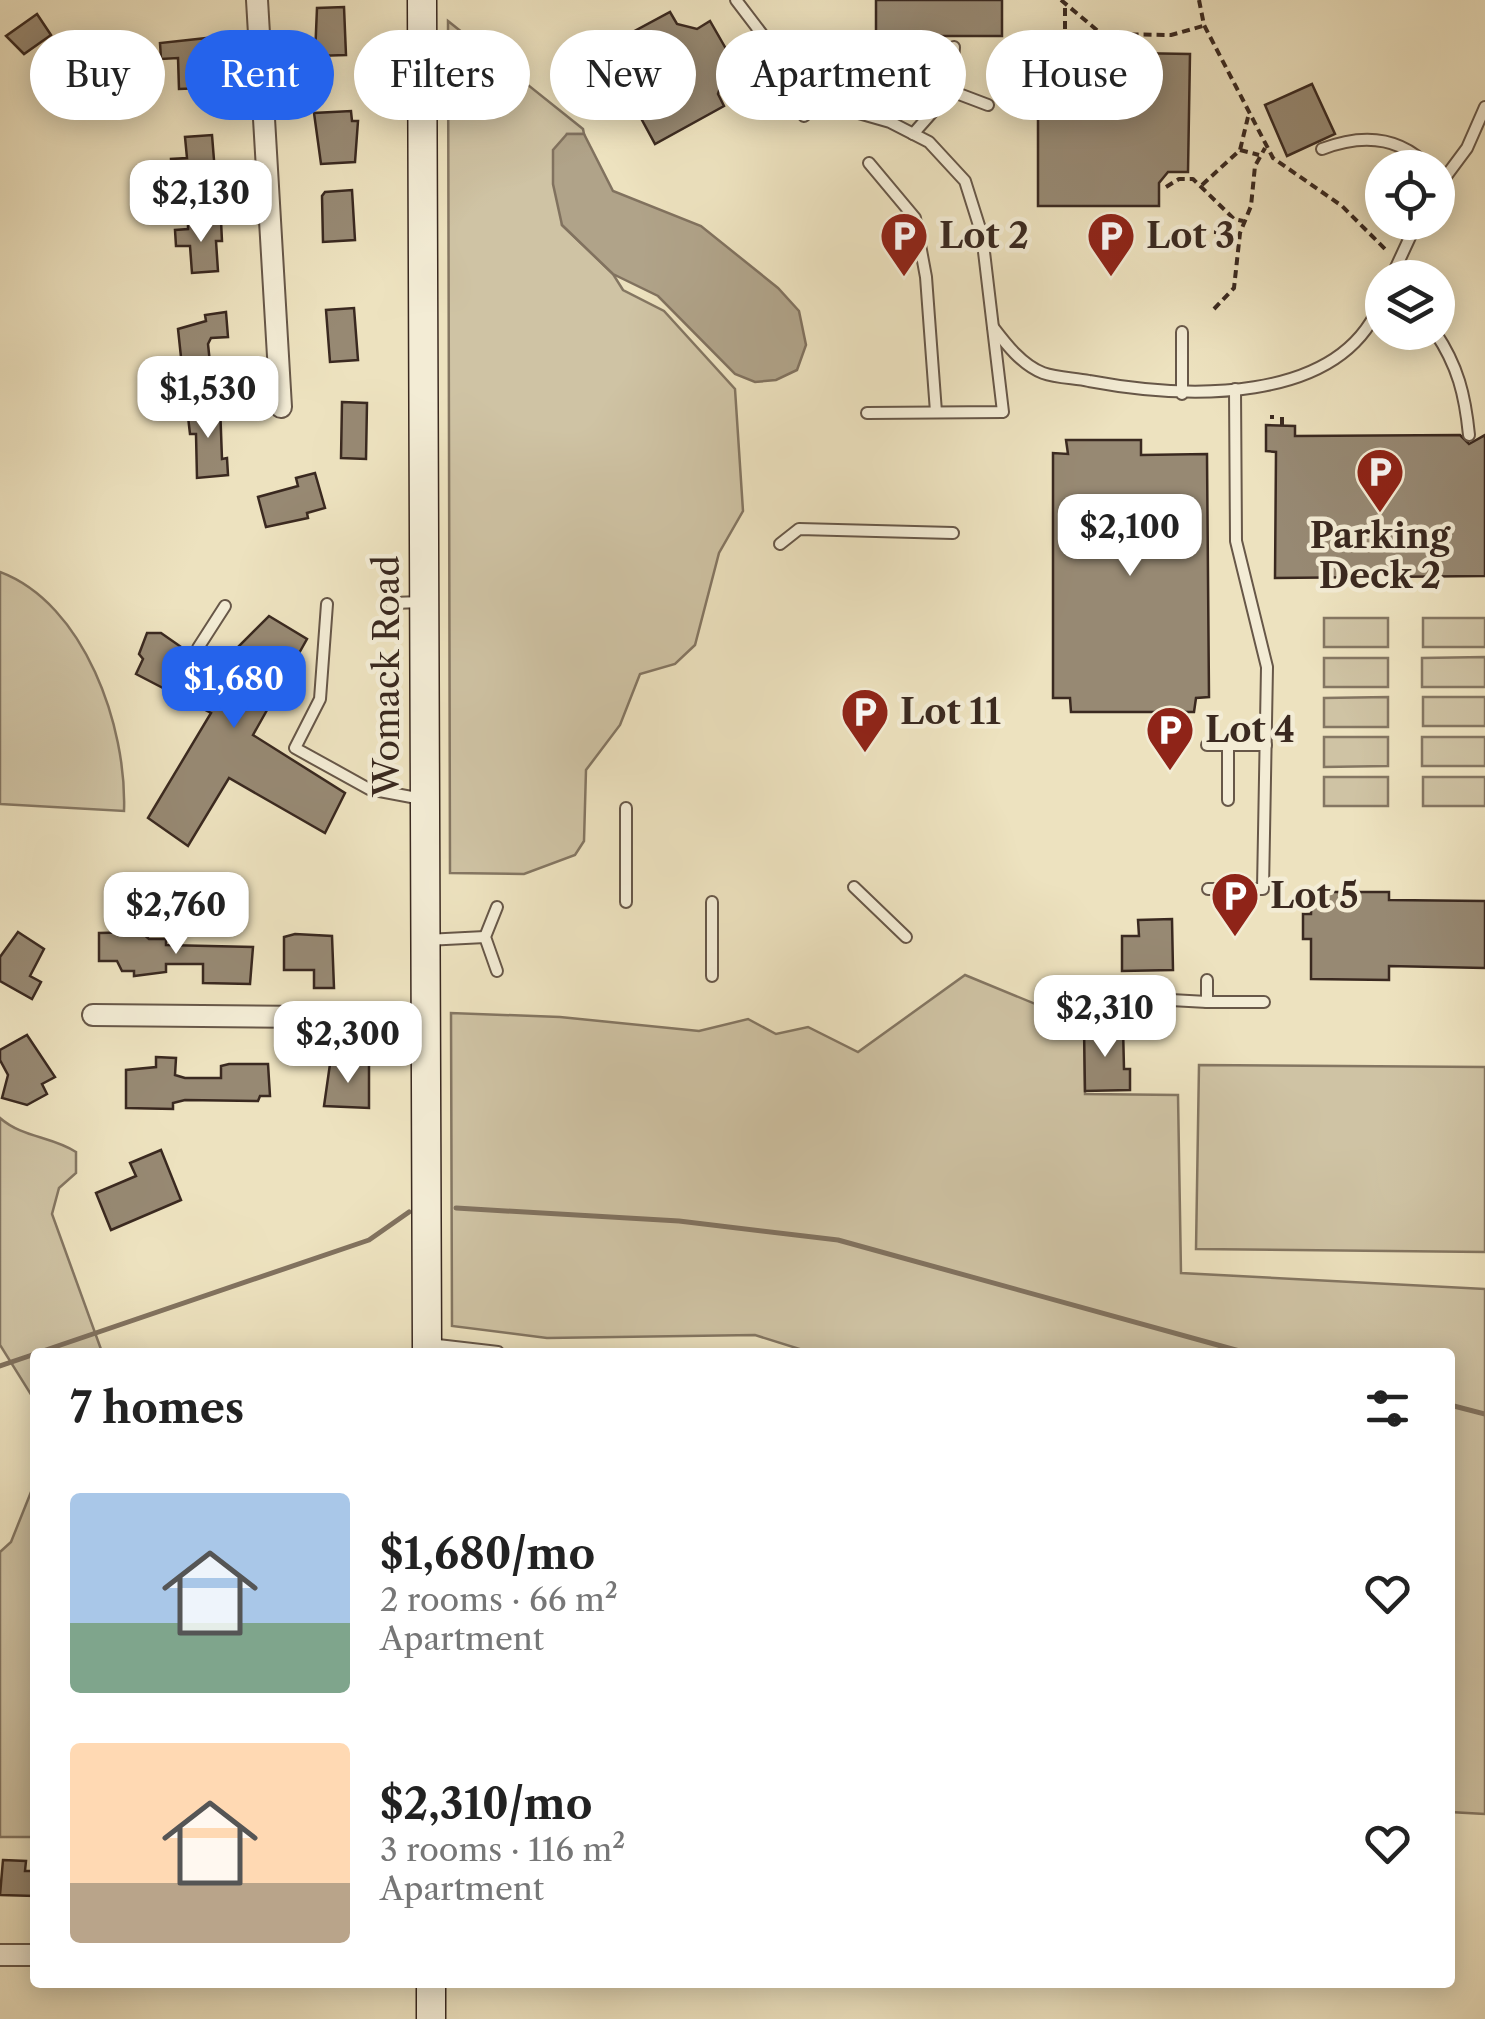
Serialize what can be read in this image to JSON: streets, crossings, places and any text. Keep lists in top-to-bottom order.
{
  "streets": {
    "street": ["Womack Road"]
  },
  "places": {
    "parking": [
      "Lot 2",
      "Lot 3",
      "Parking Deck 2",
      "Lot 11",
      "Lot 4",
      "Lot 5"
    ]
  },
  "page": {
    "chip": [
      "Buy",
      "Rent",
      "Filters",
      "New",
      "Apartment",
      "House"
    ],
    "price": [
      "$2,130",
      "$1,530",
      "$2,100",
      "$1,680",
      "$2,760",
      "$2,310",
      "$2,300"
    ],
    "heading": "7 homes",
    "list": [
      {
        "name": "$1,680/mo",
        "note": "2 rooms · 66 m² · Apartment"
      },
      {
        "name": "$2,310/mo",
        "note": "3 rooms · 116 m² · Apartment"
      }
    ]
  }
}
